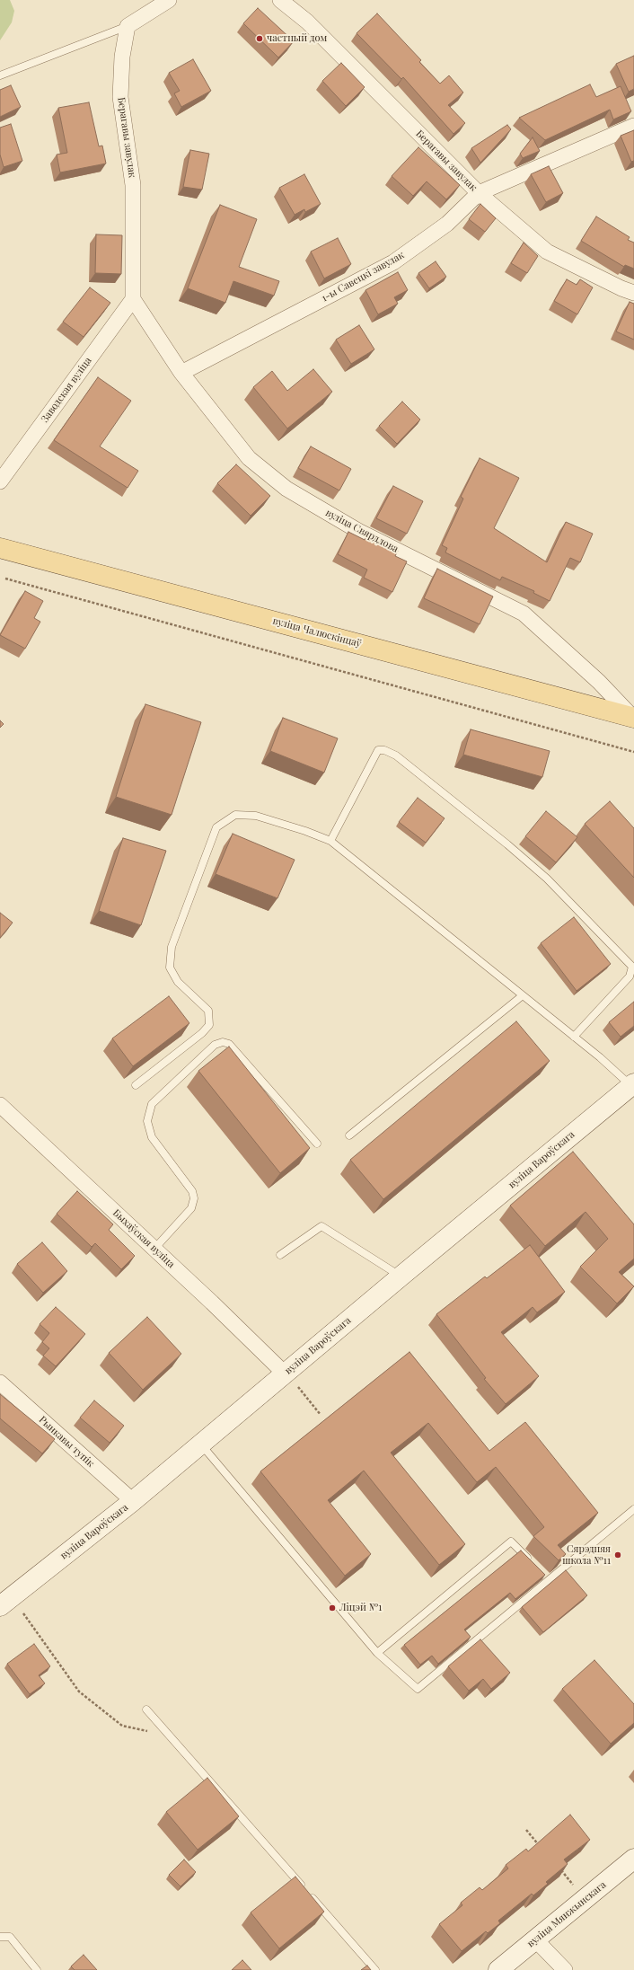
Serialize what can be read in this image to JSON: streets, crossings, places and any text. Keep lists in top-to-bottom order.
{
  "streets": {
    "main road": ["вуліца Чалюскінцаў"],
    "street": [
      "Берагавы завулак",
      "1-ы Савецкі завулак",
      "Заводская вуліца",
      "вуліца Свярдлова",
      "вуліца Вароўскага",
      "Быхаўская вуліца",
      "Рынкавы тупік",
      "вуліца Мянжынскага"
    ]
  },
  "crossings": [
    ["Берагавы завулак", "1-ы Савецкі завулак"],
    ["Берагавы завулак", "Заводская вуліца"],
    ["Берагавы завулак", "вуліца Свярдлова"],
    ["1-ы Савецкі завулак", "вуліца Свярдлова"],
    ["Заводская вуліца", "вуліца Свярдлова"],
    ["вуліца Свярдлова", "вуліца Чалюскінцаў"],
    ["вуліца Вароўскага", "Быхаўская вуліца"],
    ["вуліца Вароўскага", "Рынкавы тупік"]
  ],
  "places": ["частный дом", "Сярэдняя школа №11", "Ліцэй №1"]
}
